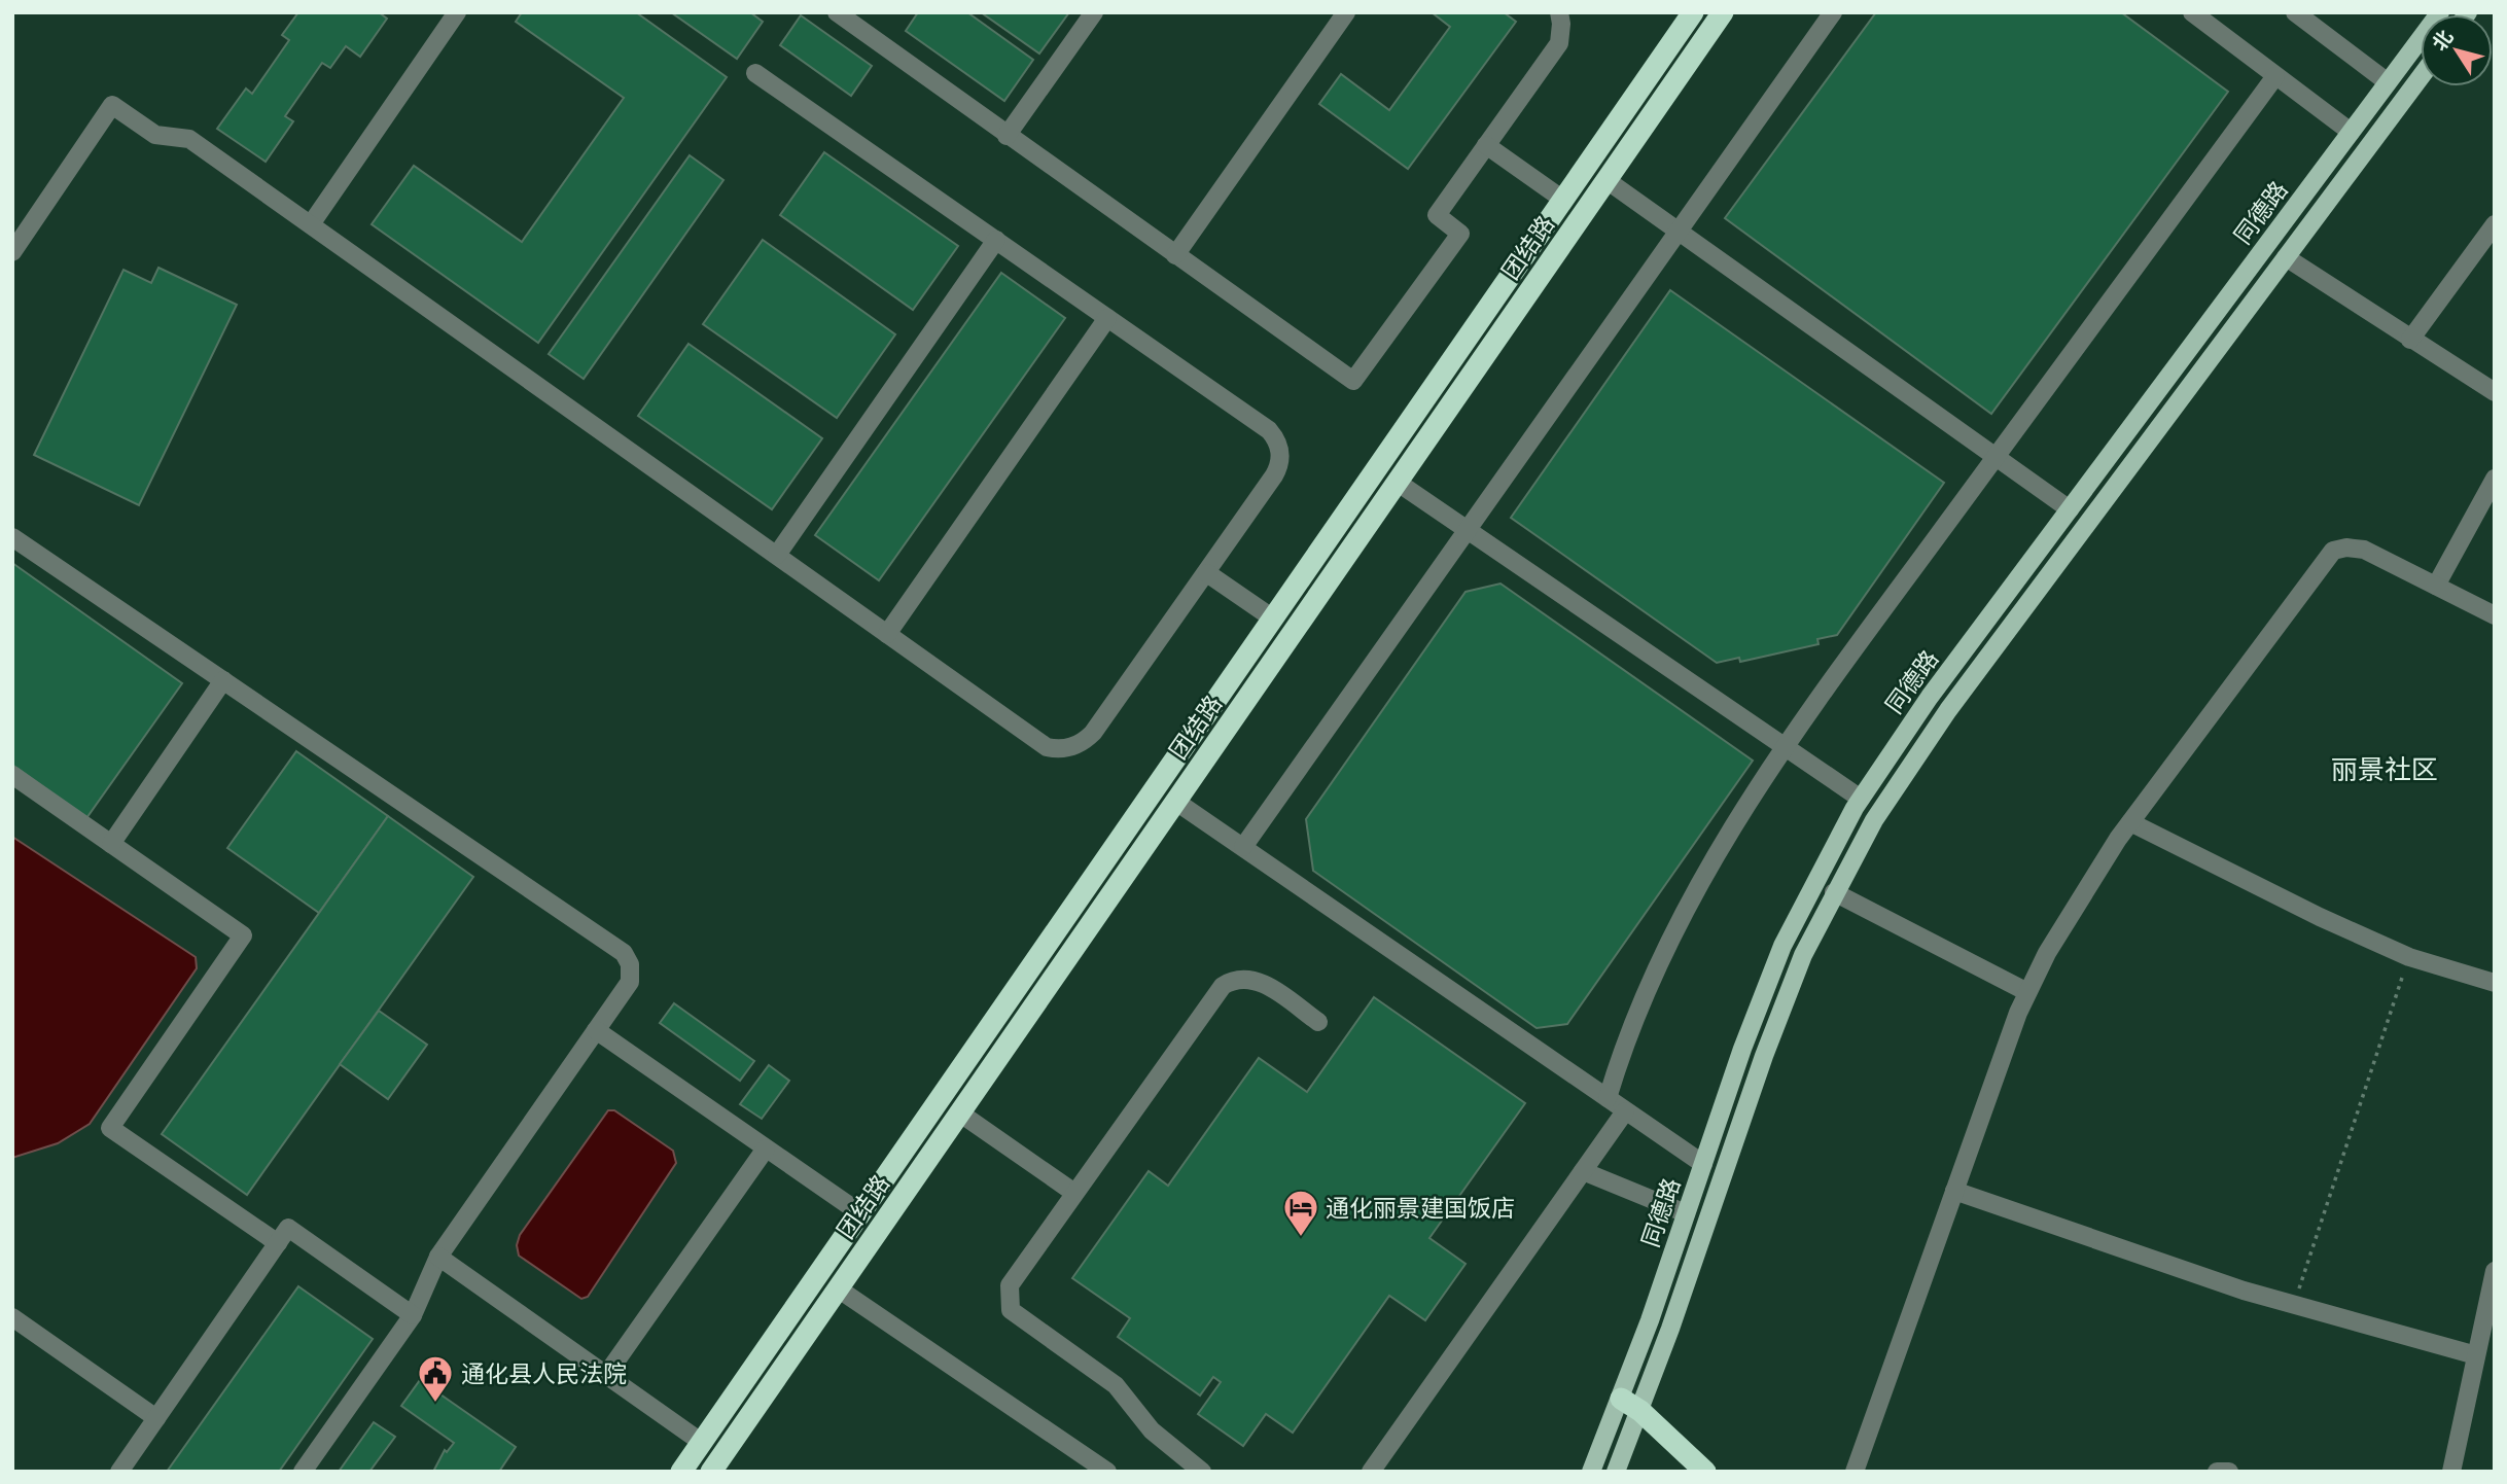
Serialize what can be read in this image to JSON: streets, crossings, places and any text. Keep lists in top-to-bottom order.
{
  "streets": {
    "highway": ["团结路"],
    "main road": ["同德路"]
  },
  "districts": ["丽景社区"],
  "places": {
    "hotel": ["通化丽景建国饭店"],
    "public building": ["通化县人民法院"]
  },
  "north": "top left"
}
